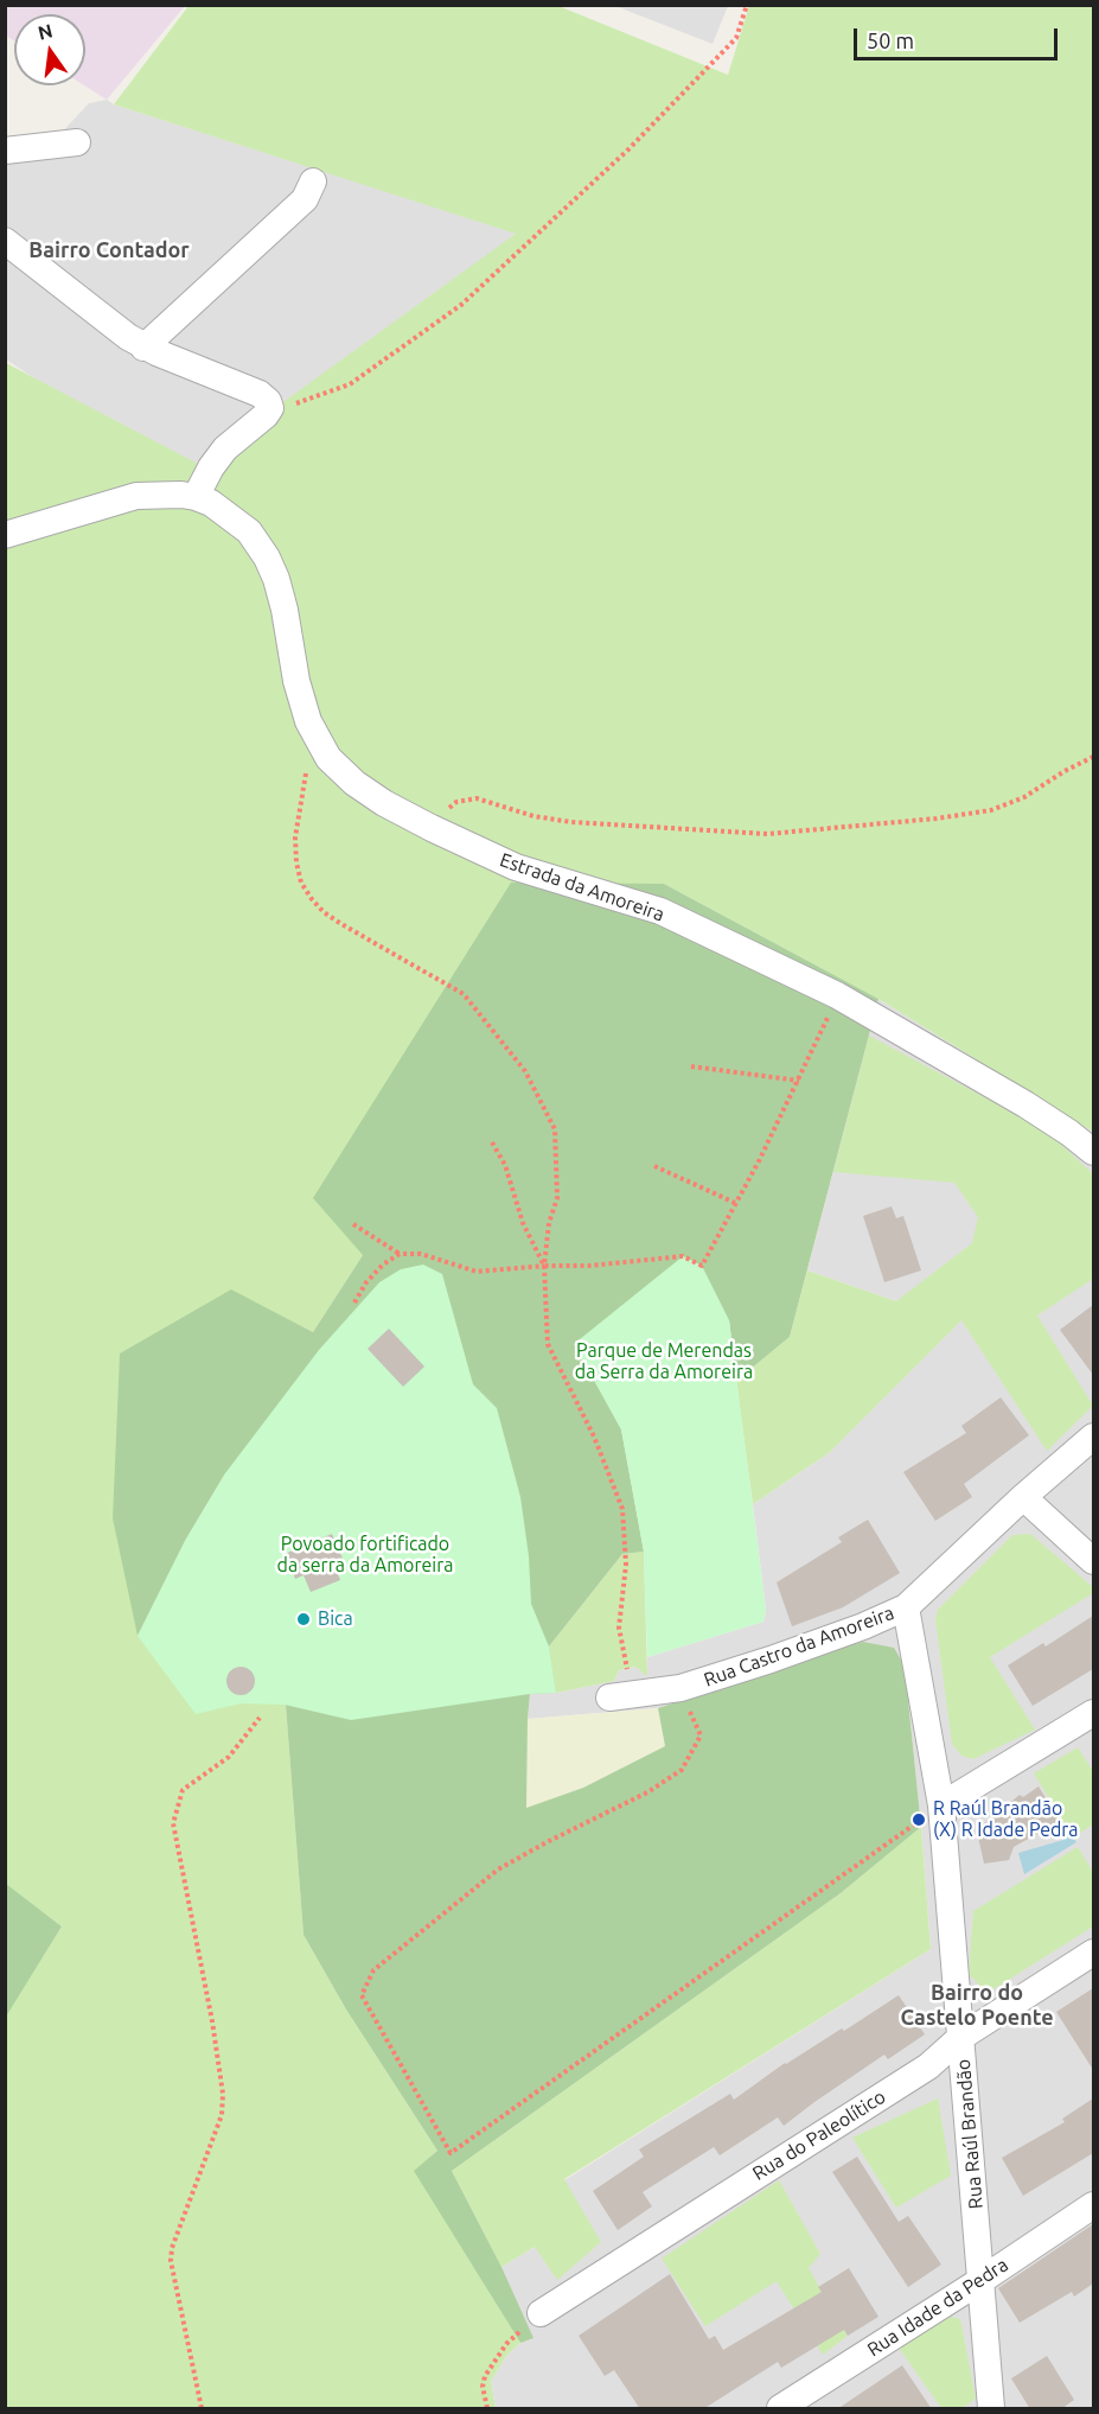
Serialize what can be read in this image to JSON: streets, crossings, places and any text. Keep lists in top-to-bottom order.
{
  "streets": {
    "street": [
      "Estrada da Amoreira",
      "Rua Castro da Amoreira",
      "Rua Raúl Brandão",
      "Rua do Paleolítico",
      "Rua Idade da Pedra"
    ]
  },
  "crossings": [
    ["Rua Castro da Amoreira", "Rua Raúl Brandão"],
    ["Rua Raúl Brandão", "Rua do Paleolítico"],
    ["Rua Raúl Brandão", "Rua Idade da Pedra"]
  ],
  "districts": ["Bairro Contador", "Bairro do Castelo Poente"],
  "parks": ["Parque de Merendas da Serra da Amoreira", "Povoado fortificado da serra da Amoreira"],
  "places": ["Bica", "R Raúl Brandão (X) R Idade Pedra"],
  "scale_bar": "50 m",
  "north": "top"
}
